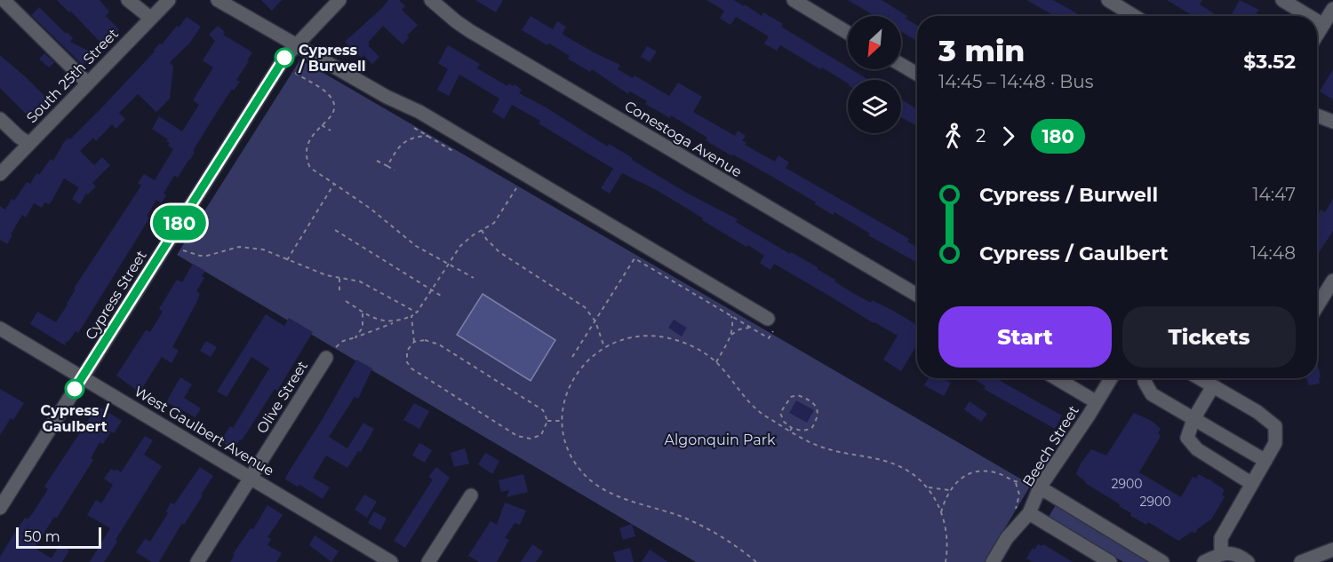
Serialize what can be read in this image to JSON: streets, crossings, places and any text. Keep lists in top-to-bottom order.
{
  "streets": {
    "street": [
      "South 25th Street",
      "Conestoga Avenue",
      "Cypress Street",
      "Olive Street",
      "West Gaulbert Avenue",
      "Beech Street"
    ]
  },
  "crossings": [
    ["Cypress Street", "West Gaulbert Avenue"],
    ["Olive Street", "West Gaulbert Avenue"]
  ],
  "parks": ["Algonquin Park"],
  "places": ["Cypress / Burwell", "Cypress / Gaulbert"],
  "lines": ["bus line 180"],
  "house_numbers": ["2900", "2900"],
  "scale_bar": "50 m",
  "north": "bottom left",
  "page": {
    "on_map": "180",
    "heading": ["3 min", "14:45 – 14:48 · Bus", "$3.52"],
    "legs": ["2", "180"],
    "list": [
      {
        "name": "Cypress / Burwell",
        "value": "14:47"
      },
      {
        "name": "Cypress / Gaulbert",
        "value": "14:48"
      }
    ],
    "buttons": ["Start", "Tickets"],
    "scale": "50 m"
  }
}
